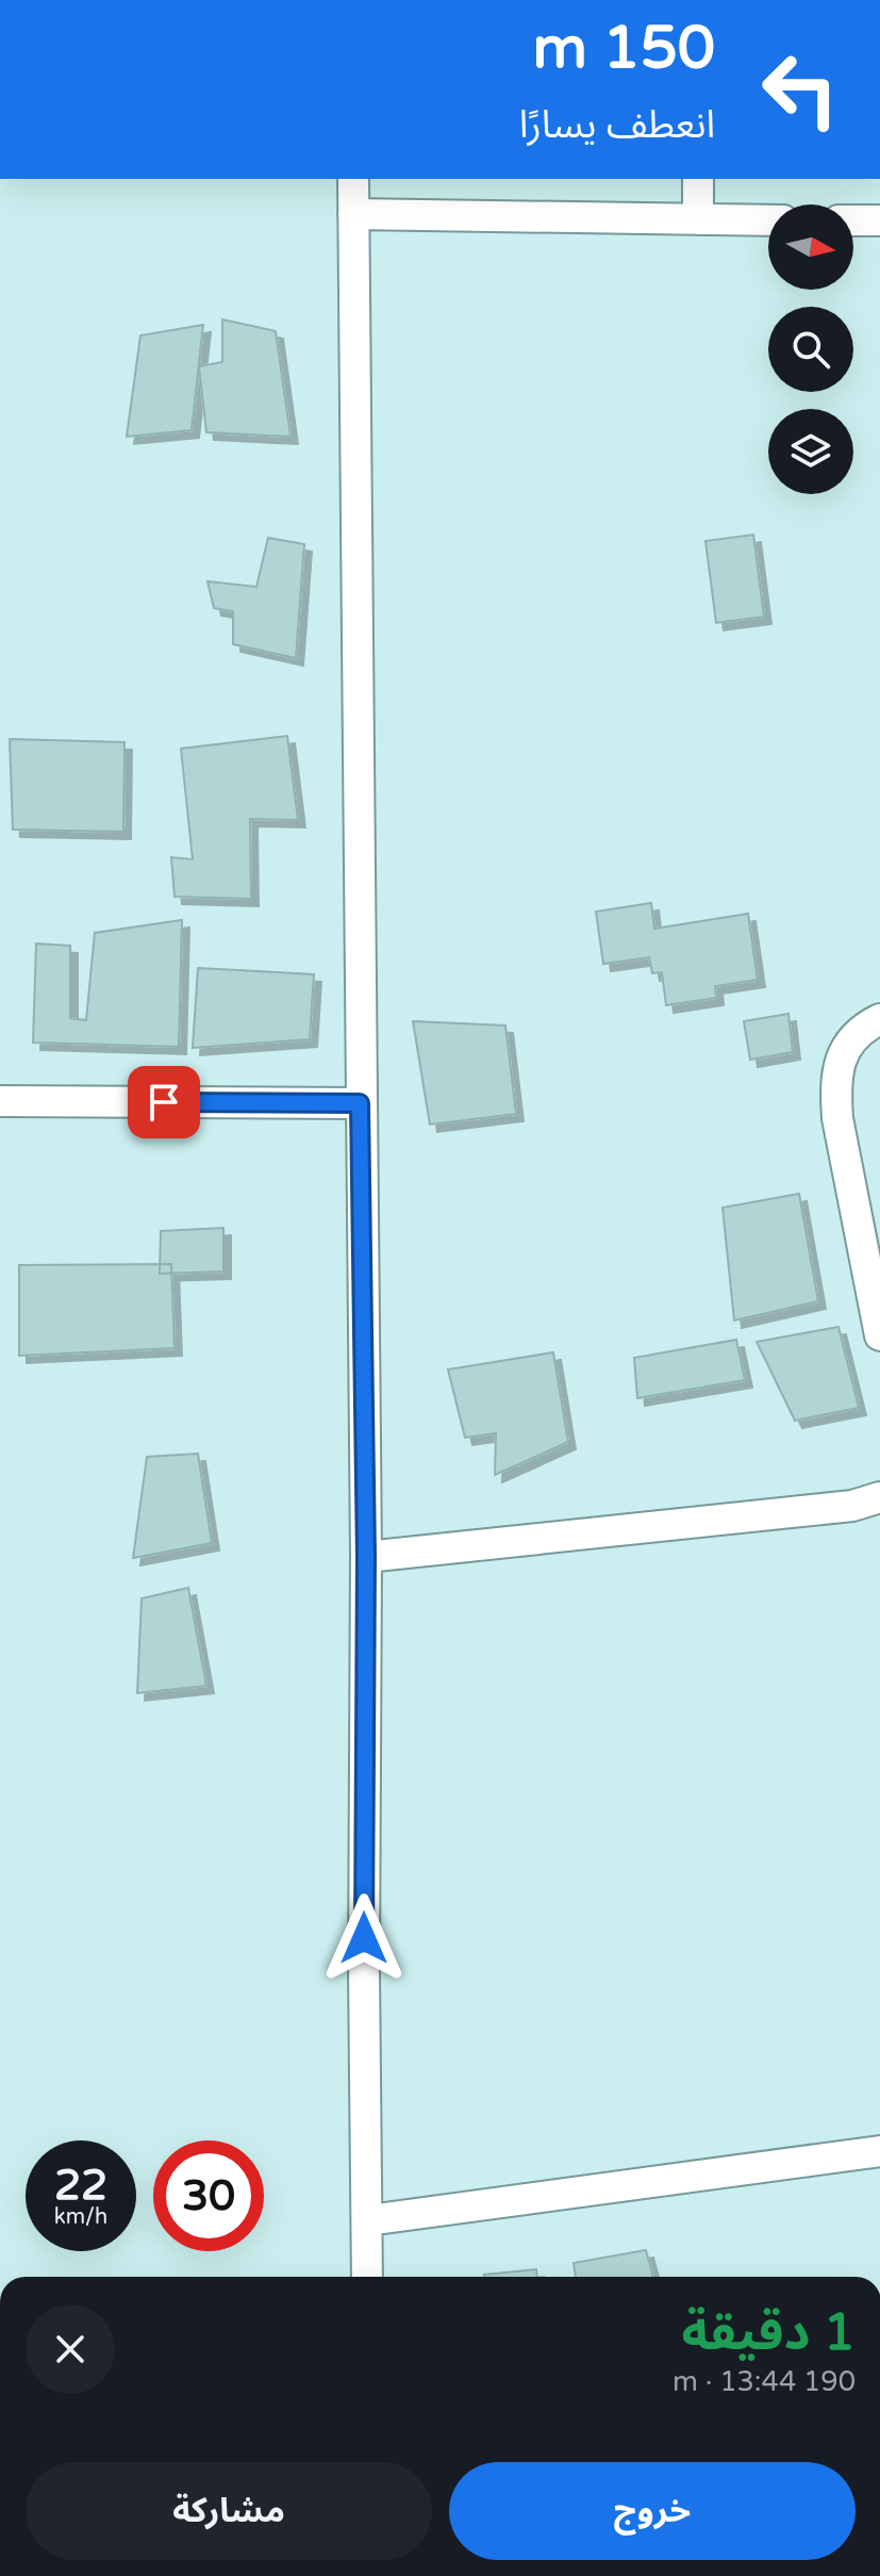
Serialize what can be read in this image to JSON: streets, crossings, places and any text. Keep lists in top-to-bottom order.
{
  "north": "right",
  "page": {
    "turn": ["150 m", "انعطف يسارًا"],
    "speed": "22 km/h",
    "limit": "30",
    "heading": ["1 دقيقة", "190 m · 13:44"],
    "buttons": ["خروج", "مشاركة"]
  }
}
